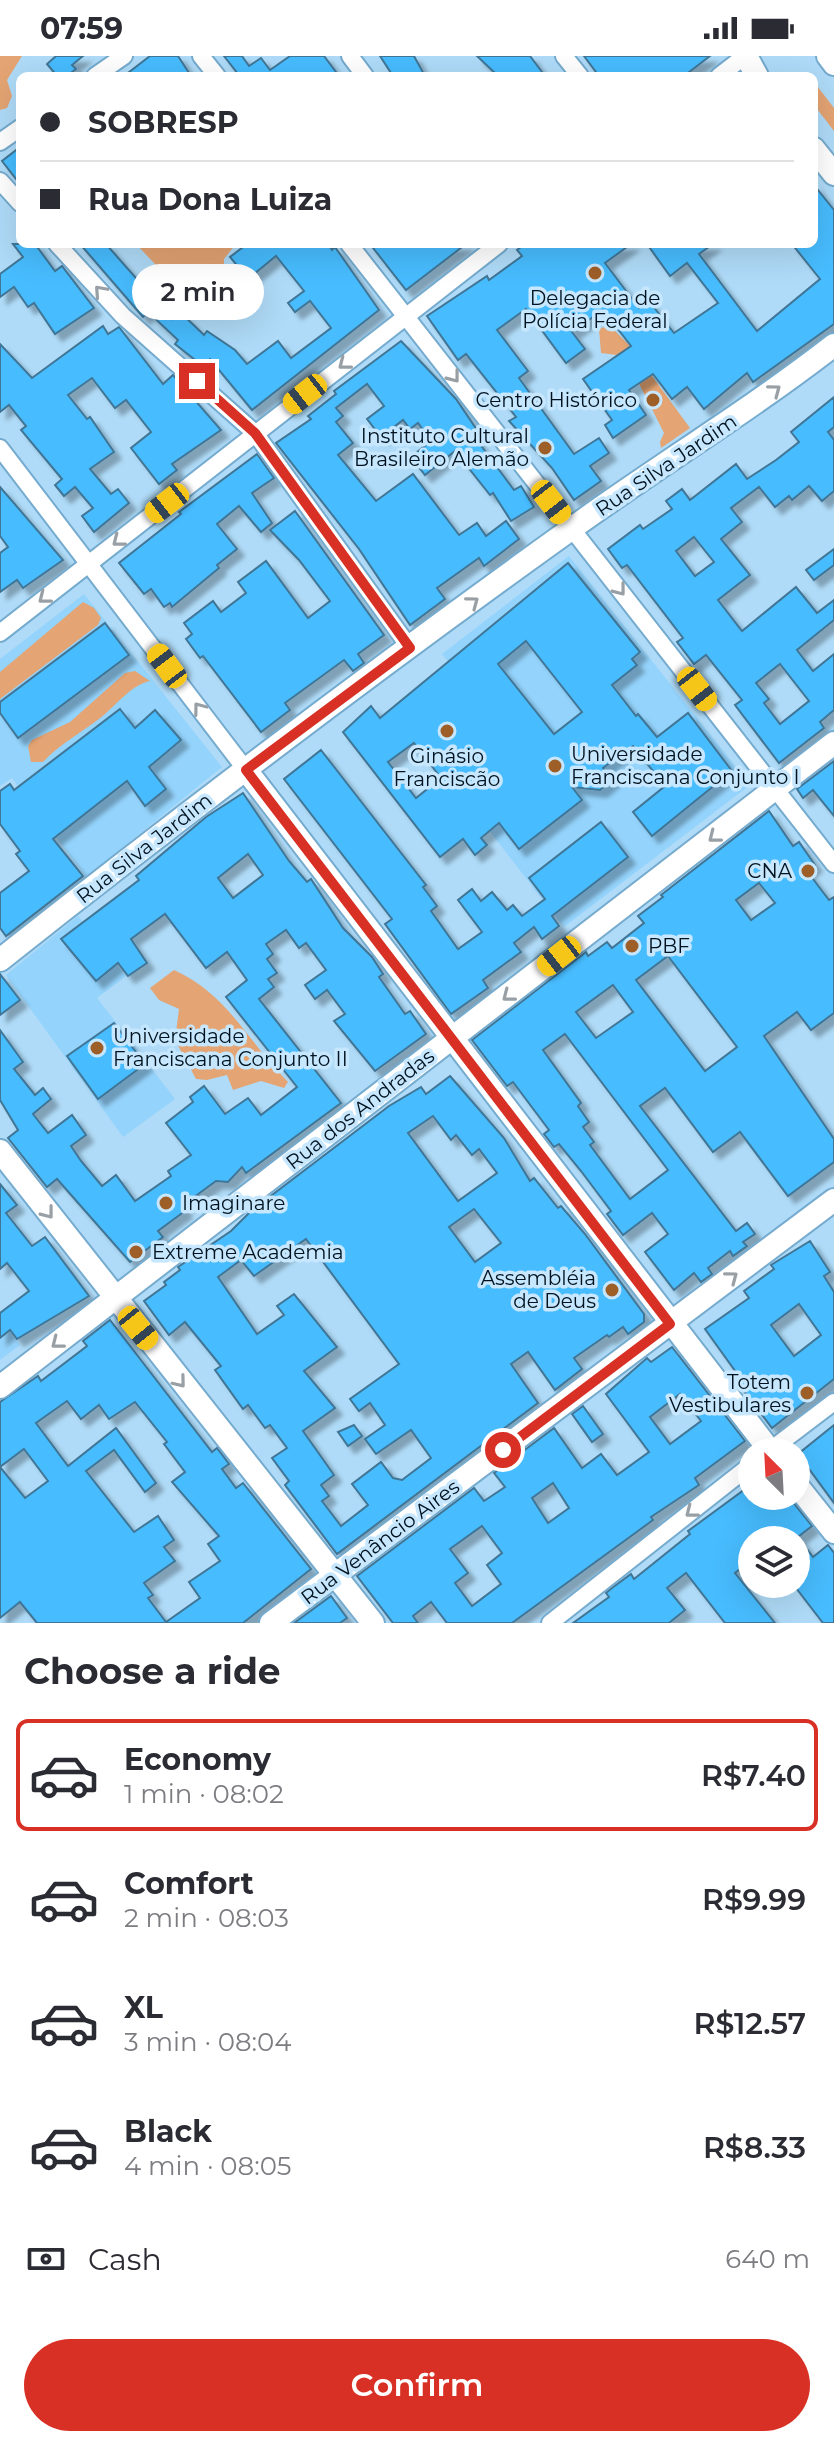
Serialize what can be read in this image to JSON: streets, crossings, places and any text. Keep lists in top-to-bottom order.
{
  "streets": {
    "street": ["Rua Silva Jardim", "Rua dos Andradas", "Rua Venâncio Aires"]
  },
  "one_way": ["Rua Silva Jardim", "Rua dos Andradas"],
  "places": [
    "Delegacia de Polícia Federal",
    "Centro Histórico",
    "Instituto Cultural Brasileiro Alemão",
    "Ginásio Franciscão",
    "Universidade Franciscana Conjunto I",
    "CNA",
    "PBF",
    "Universidade Franciscana Conjunto II",
    "Imaginare",
    "Extreme Academia",
    "Assembléia de Deus",
    "Totem Vestibulares"
  ],
  "north": "top left",
  "page": {
    "status": "07:59",
    "banner": ["SOBRESP", "Rua Dona Luiza"],
    "bubble": "2 min",
    "heading": "Choose a ride",
    "list": [
      {
        "name": "Economy",
        "note": "1 min · 08:02",
        "value": "R$7.40"
      },
      {
        "name": "Comfort",
        "note": "2 min · 08:03",
        "value": "R$9.99"
      },
      {
        "name": "XL",
        "note": "3 min · 08:04",
        "value": "R$12.57"
      },
      {
        "name": "Black",
        "note": "4 min · 08:05",
        "value": "R$8.33"
      }
    ],
    "pay": ["Cash", "640 m"],
    "buttons": "Confirm"
  }
}
